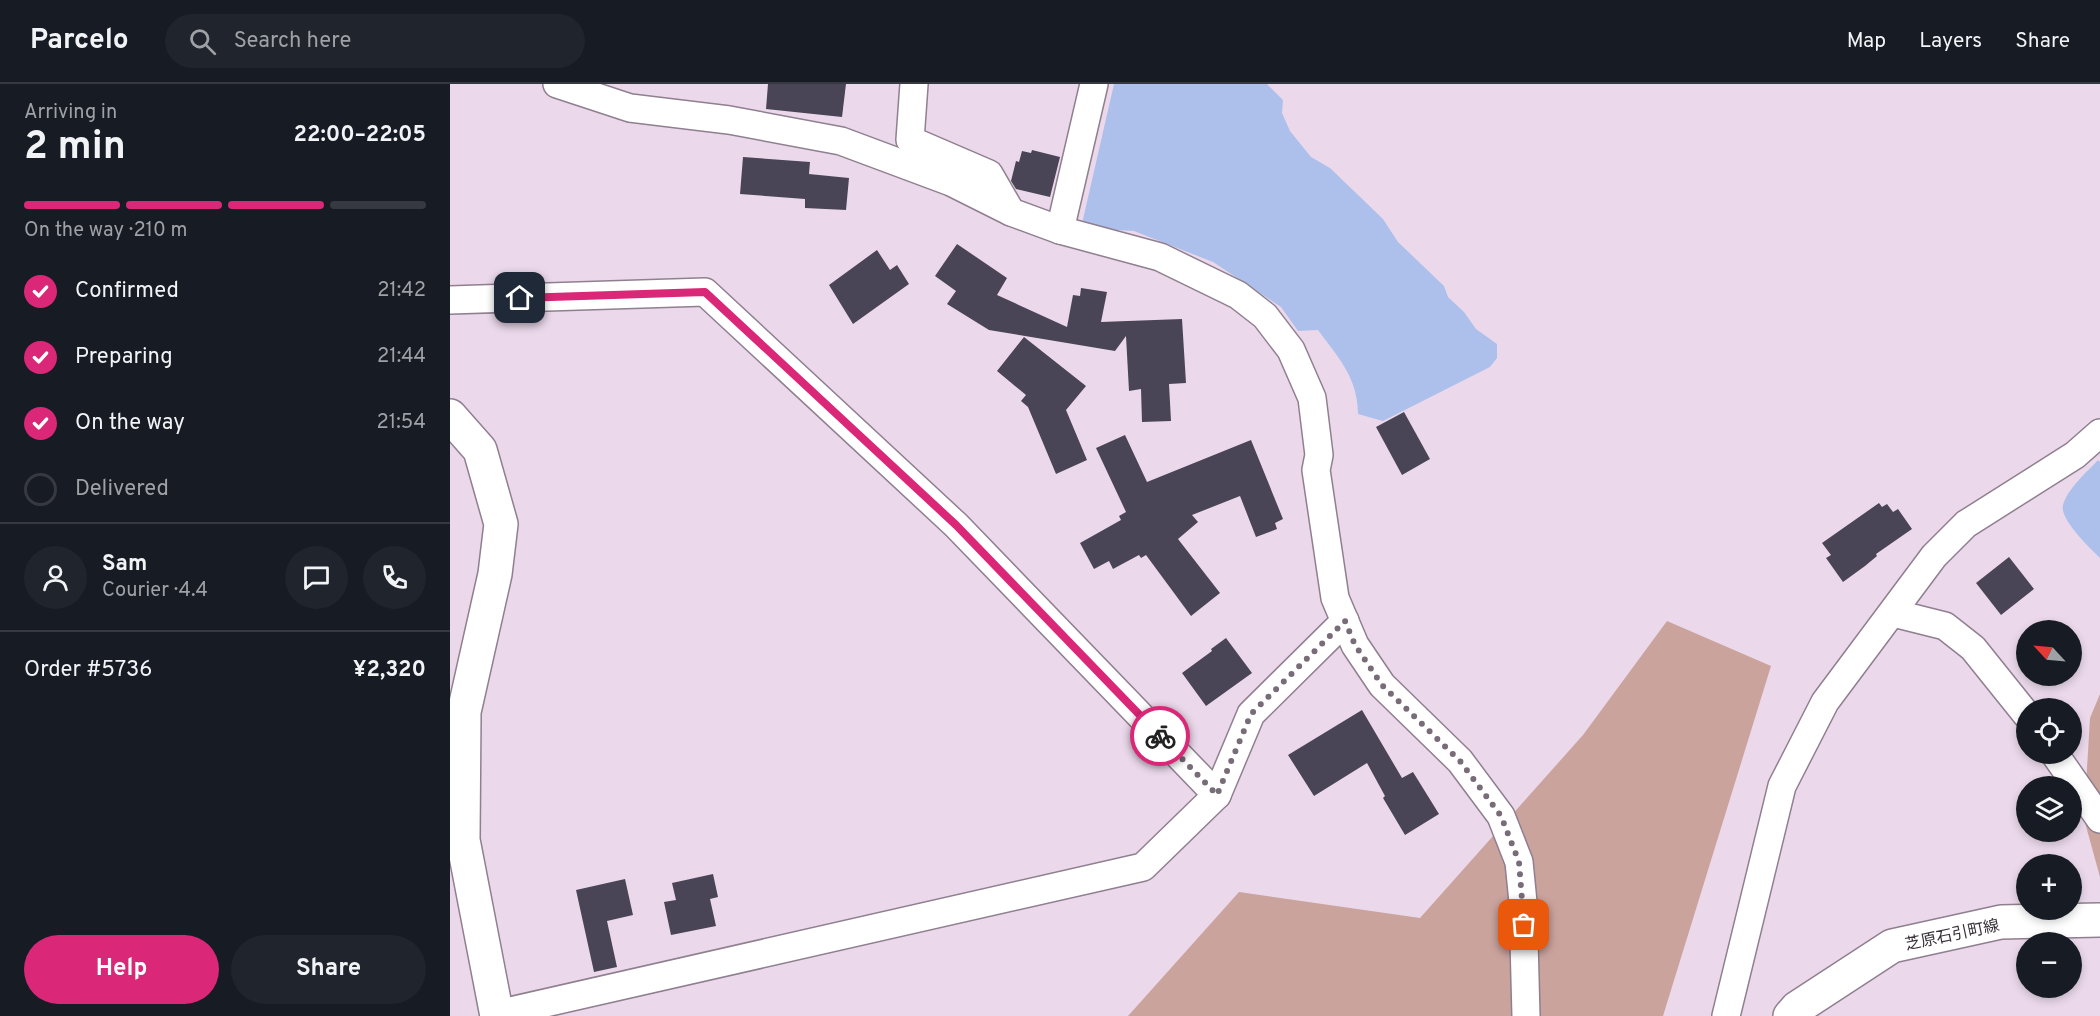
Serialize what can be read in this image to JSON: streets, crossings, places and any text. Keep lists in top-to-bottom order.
{
  "streets": {
    "street": ["芝原石引町線"]
  },
  "north": "top left",
  "page": {
    "header": "Parcelo",
    "search": "Search here",
    "nav": ["Map", "Layers", "Share"],
    "heading": ["2 min", "Arriving in", "22:00–22:05"],
    "panel": [
      "Sam",
      "Courier · 4.4",
      "Order #5736",
      "¥2,320"
    ],
    "bar": "On the way · 210 m",
    "list": [
      ["Confirmed", "21:42"],
      ["Preparing", "21:44"],
      ["On the way", "21:54"],
      "Delivered"
    ],
    "map_buttons": ["+", "−"],
    "buttons": ["Help", "Share"]
  }
}
